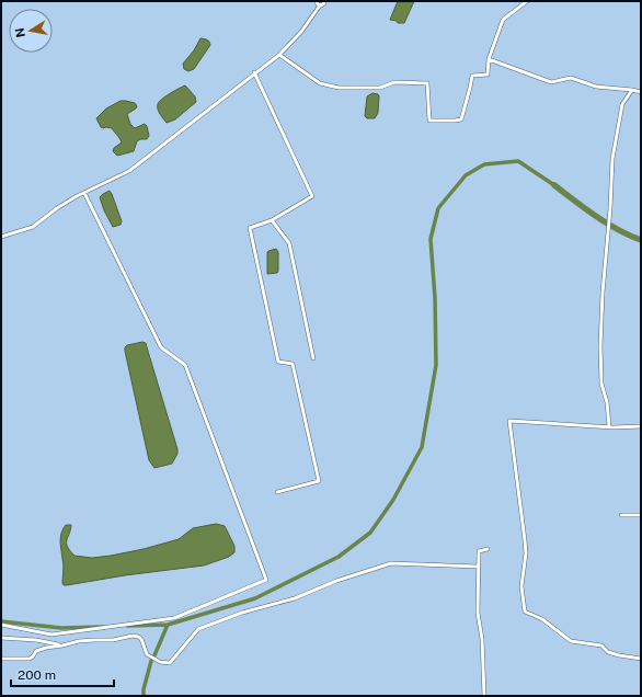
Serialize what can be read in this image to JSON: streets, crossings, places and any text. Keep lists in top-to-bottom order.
{
  "scale_bar": "200 m",
  "north": "left"
}
